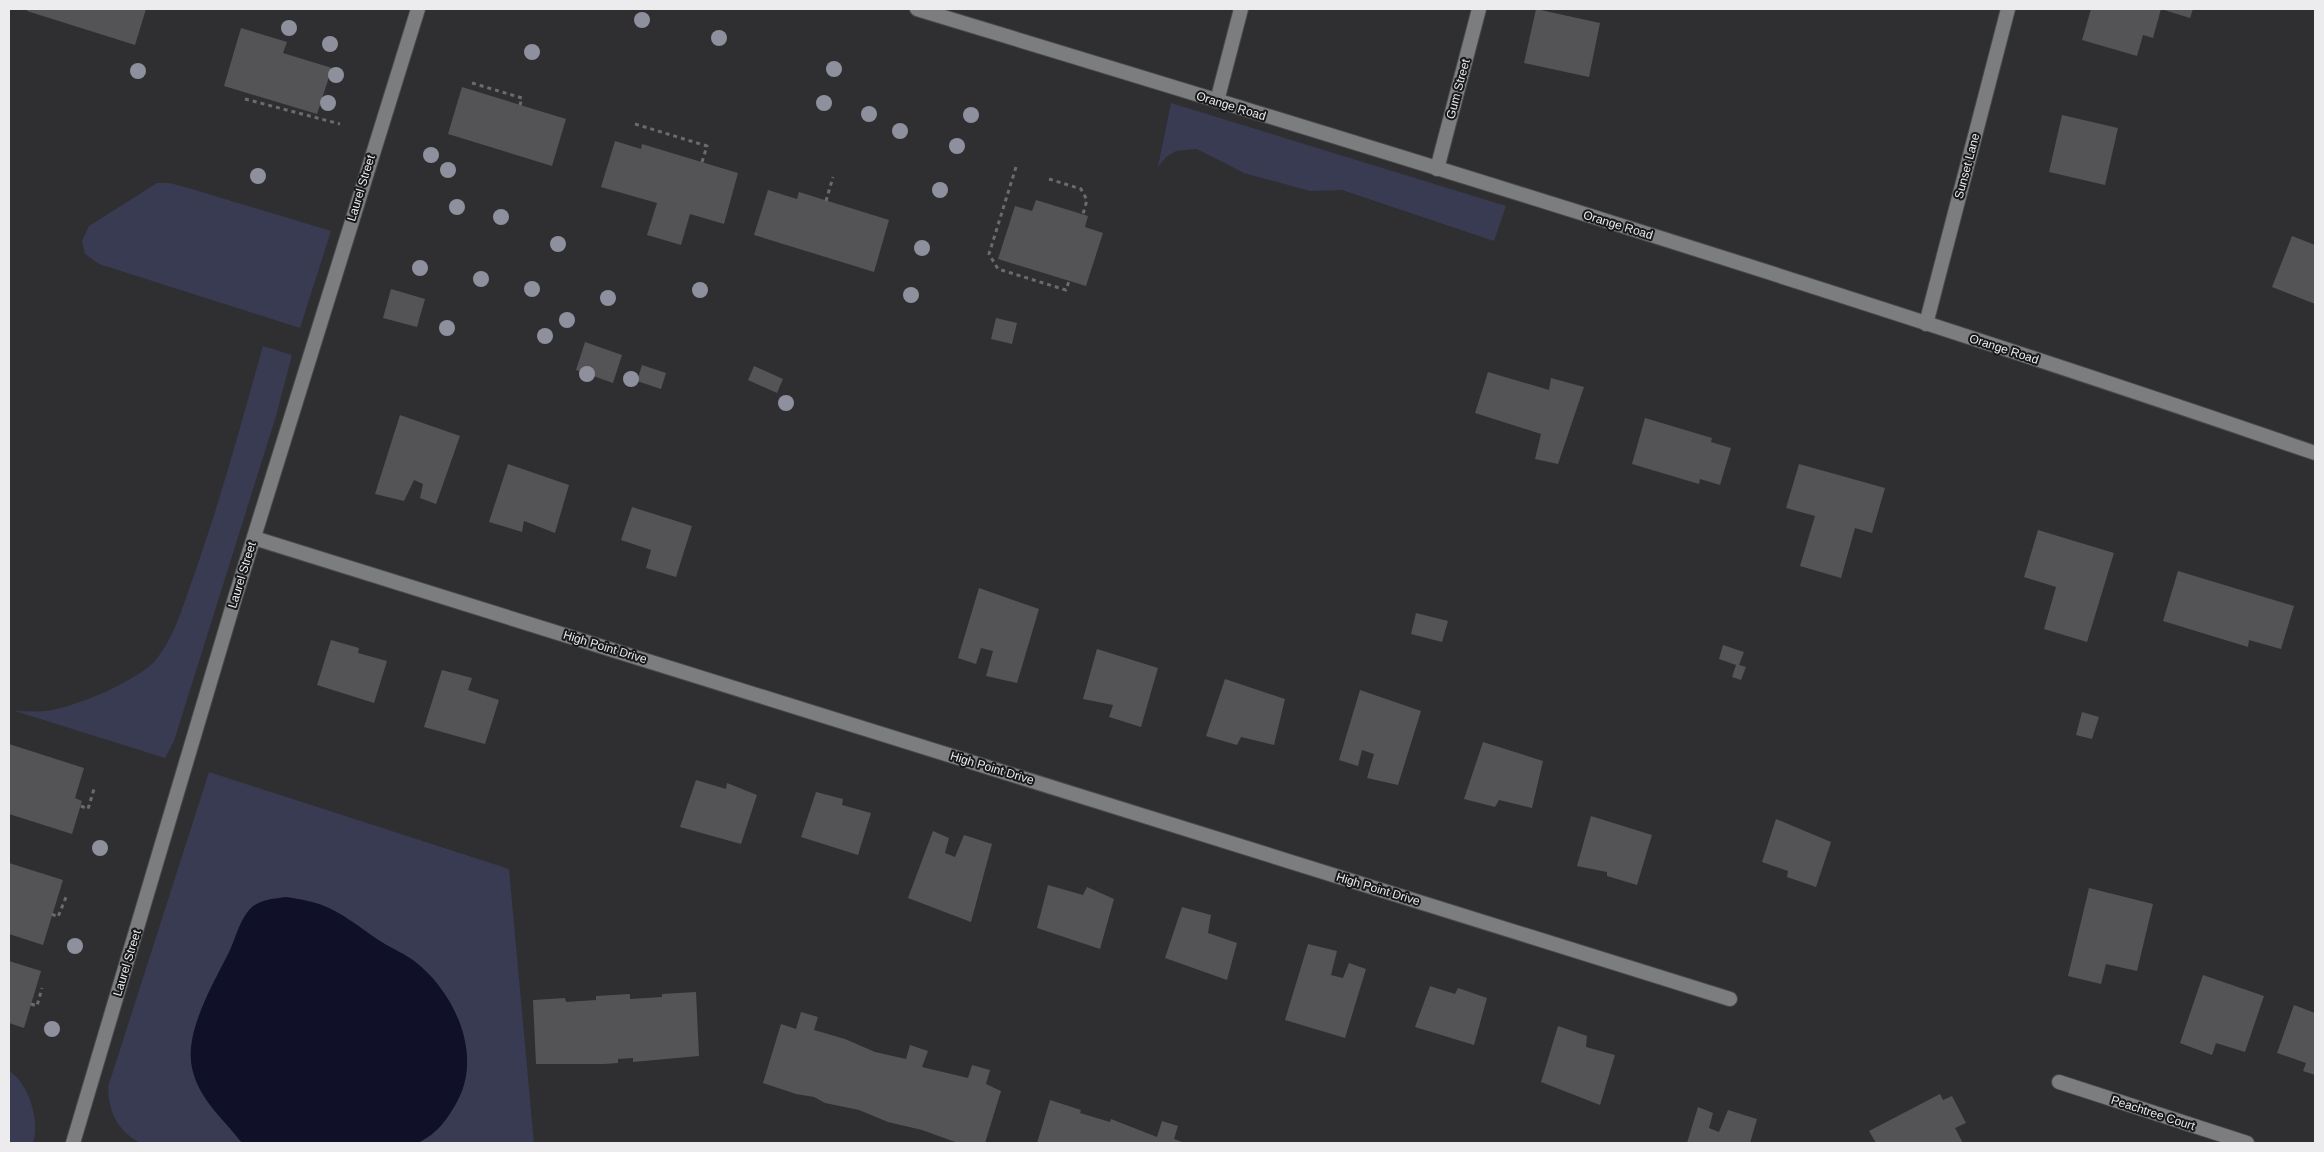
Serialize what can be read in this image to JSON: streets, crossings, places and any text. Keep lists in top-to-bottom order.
{
  "streets": {
    "street": [
      "Gum Street",
      "Orange Road",
      "Sunset Lane",
      "Laurel Street",
      "High Point Drive",
      "Peachtree Court"
    ]
  },
  "crossings": [
    ["Gum Street", "Orange Road"],
    ["Orange Road", "Sunset Lane"],
    ["Laurel Street", "High Point Drive"]
  ]
}
